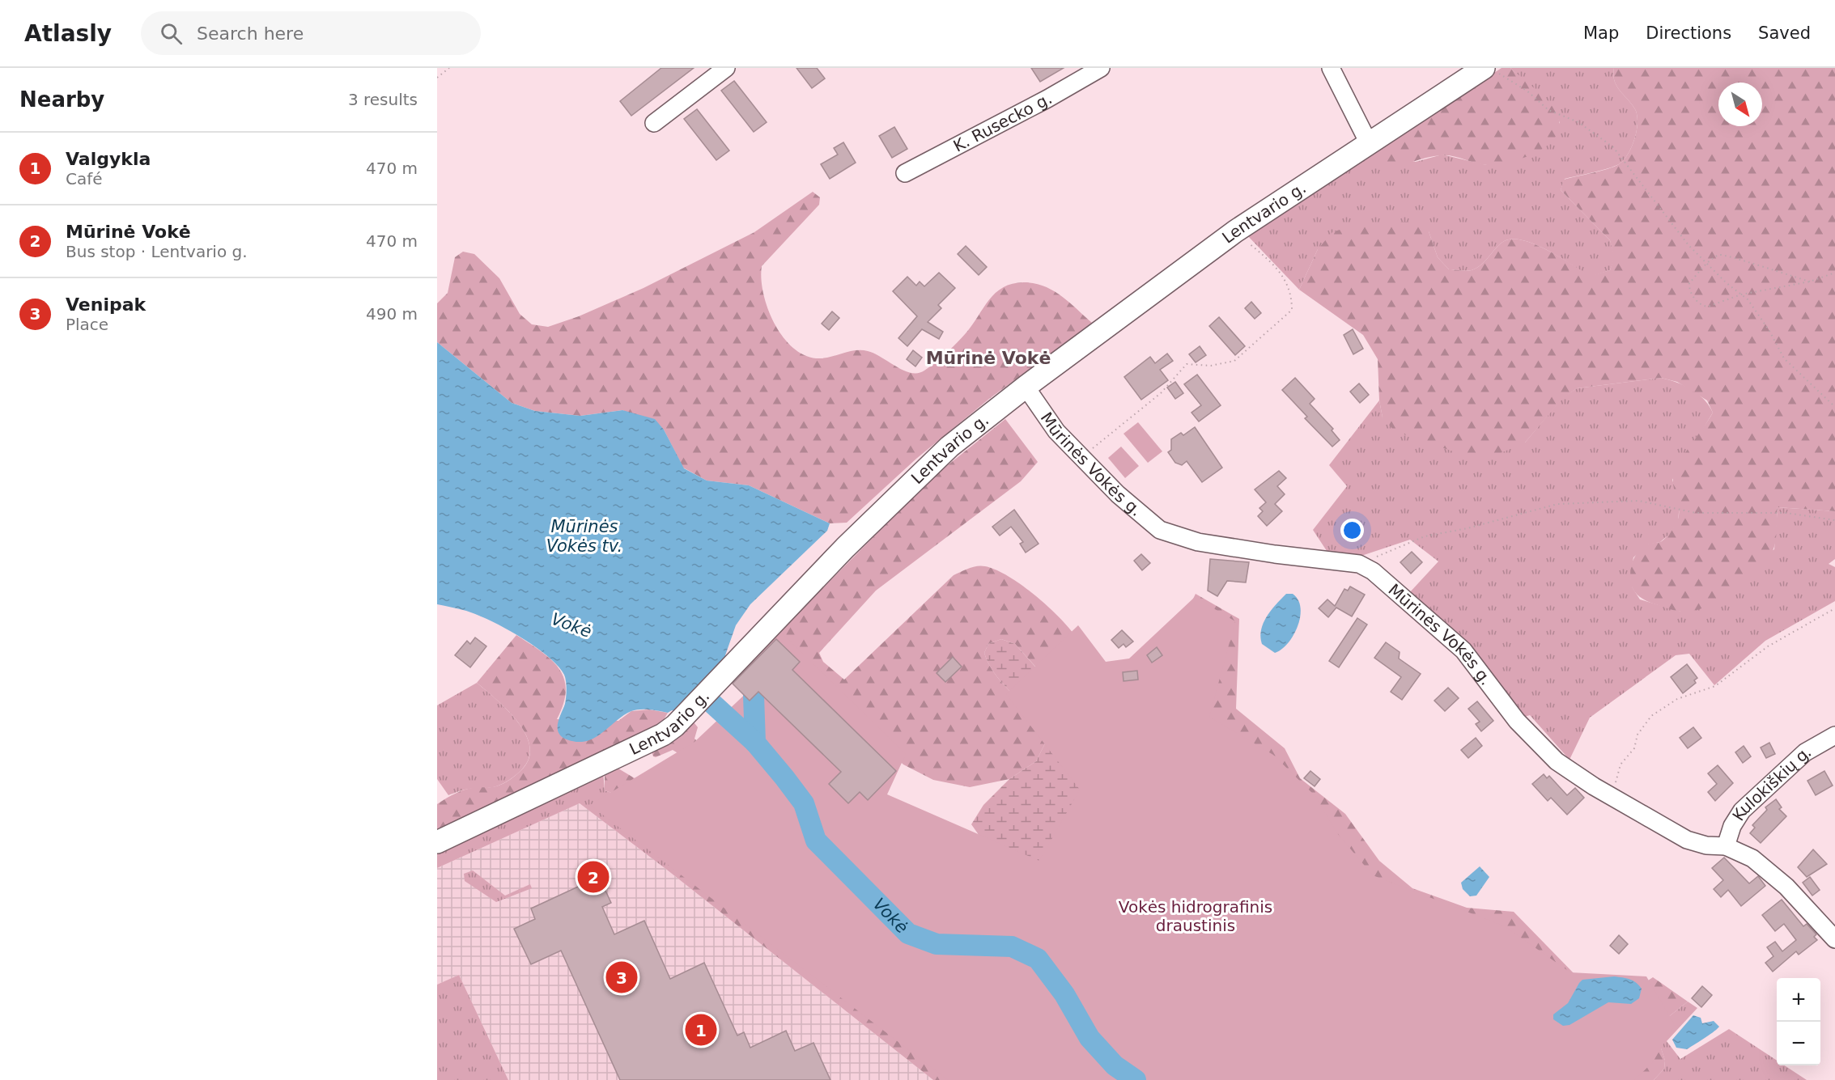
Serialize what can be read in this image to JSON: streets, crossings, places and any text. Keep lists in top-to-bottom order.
{
  "streets": {
    "main road": ["Lentvario g."],
    "street": ["K. Rusecko g.", "Mūrinės Vokės g.", "Kulokiškių g."]
  },
  "crossings": [
    ["Lentvario g.", "Mūrinės Vokės g."],
    ["Mūrinės Vokės g.", "Kulokiškių g."]
  ],
  "districts": ["Mūrinė Vokė"],
  "water": ["Mūrinės Vokės tv.", "Vokė"],
  "parks": ["Vokės hidrografinis draustinis"],
  "north": "bottom right",
  "page": {
    "header": "Atlasly",
    "search": "Search here",
    "nav": ["Map", "Directions", "Saved"],
    "heading": ["Nearby", "3 results"],
    "list": [
      {
        "mark": "1",
        "name": "Valgykla",
        "note": "Café",
        "value": "470 m"
      },
      {
        "mark": "2",
        "name": "Mūrinė Vokė",
        "note": "Bus stop · Lentvario g.",
        "value": "470 m"
      },
      {
        "mark": "3",
        "name": "Venipak",
        "note": "Place",
        "value": "490 m"
      }
    ],
    "pins": ["2", "3", "1"],
    "map_buttons": ["+", "−"]
  }
}
